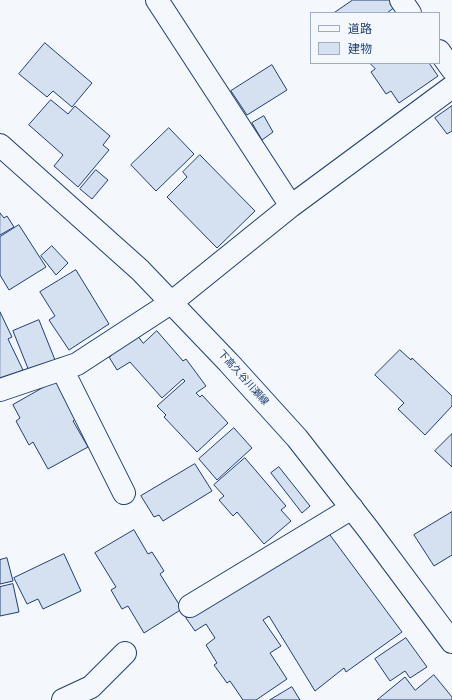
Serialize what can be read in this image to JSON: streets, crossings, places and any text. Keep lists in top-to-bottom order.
{
  "streets": {
    "street": ["下高久谷川瀬線"]
  },
  "legend": ["道路", "建物"]
}
